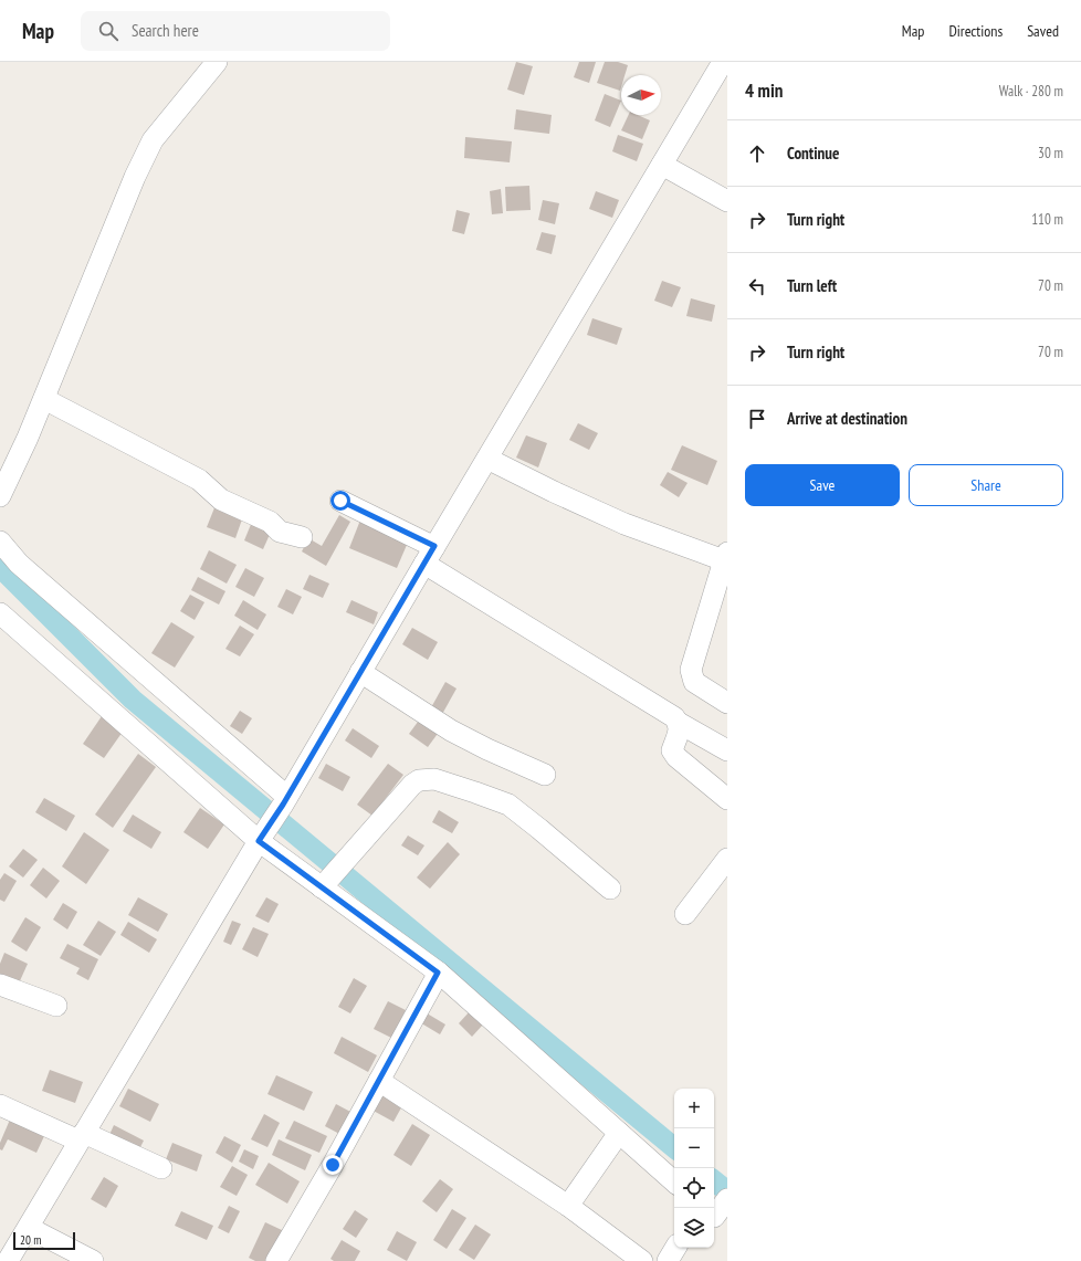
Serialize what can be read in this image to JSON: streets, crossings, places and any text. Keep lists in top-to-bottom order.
{
  "scale_bar": "20 m",
  "north": "right",
  "page": {
    "header": "Map",
    "search": "Search here",
    "nav": ["Map", "Directions", "Saved"],
    "heading": ["4 min", "Walk · 280 m"],
    "list": [
      ["Continue", "30 m"],
      ["Turn right", "110 m"],
      ["Turn left", "70 m"],
      ["Turn right", "70 m"],
      "Arrive at destination"
    ],
    "buttons": ["Save", "Share"],
    "map_buttons": ["+", "−"],
    "scale": "20 m"
  }
}
